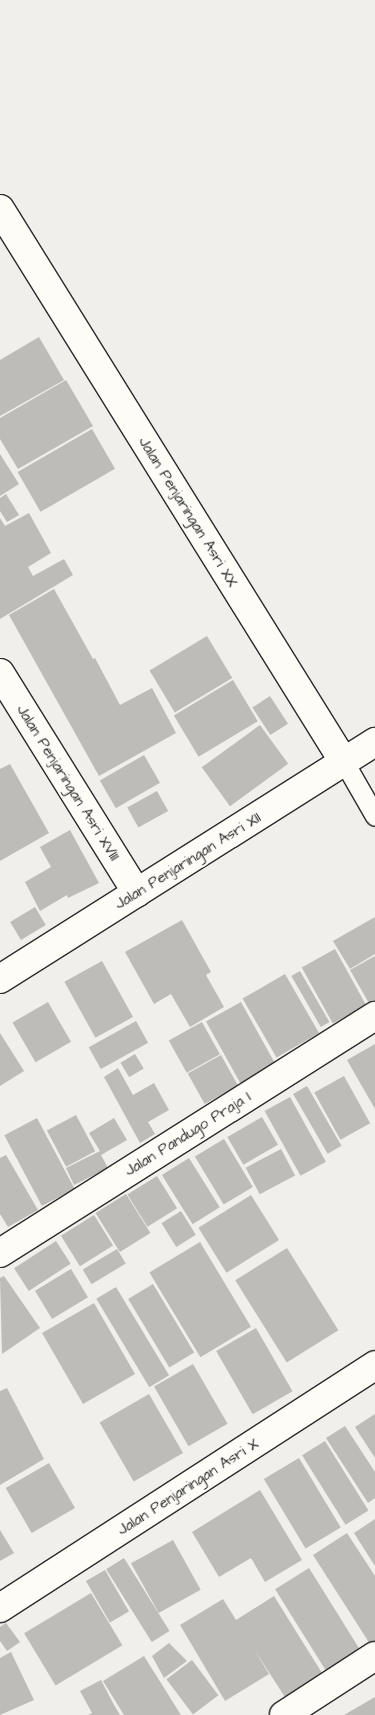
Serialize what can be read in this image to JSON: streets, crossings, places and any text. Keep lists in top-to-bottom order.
{
  "streets": {
    "street": [
      "Jalan Penjaringan Asri XX",
      "Jalan Penjaringan Asri XVIII",
      "Jalan Penjaringan Asri XII",
      "Jalan Pandugo Praja I",
      "Jalan Penjaringan Asri X"
    ]
  },
  "crossings": [
    ["Jalan Penjaringan Asri XX", "Jalan Penjaringan Asri XII"],
    ["Jalan Penjaringan Asri XVIII", "Jalan Penjaringan Asri XII"]
  ]
}
